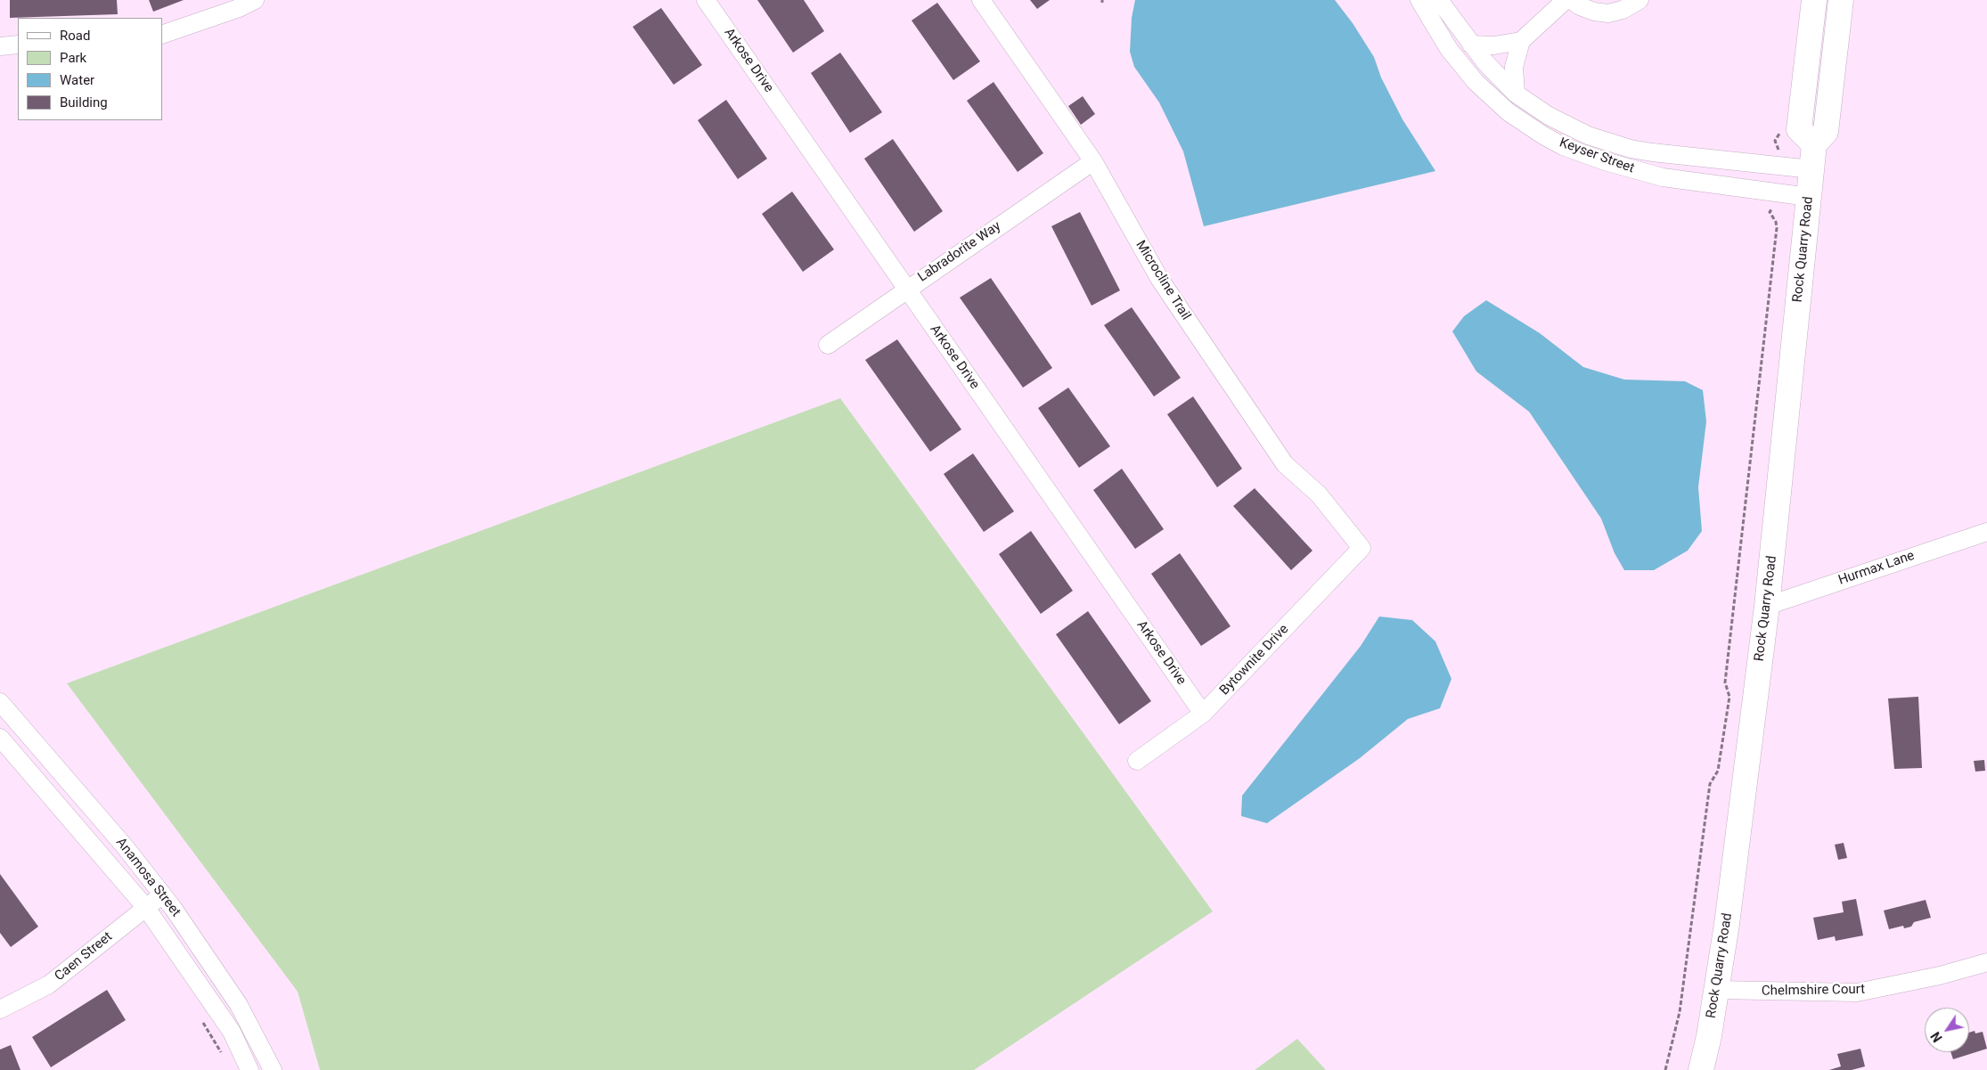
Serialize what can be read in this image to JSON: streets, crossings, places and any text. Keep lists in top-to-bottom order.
{
  "streets": {
    "main road": ["Rock Quarry Road"],
    "street": [
      "Arkose Drive",
      "Keyser Street",
      "Labradorite Way",
      "Microcline Trail",
      "Hurmax Lane",
      "Bytownite Drive",
      "Anamosa Street",
      "Caen Street",
      "Chelmshire Court"
    ]
  },
  "crossings": [
    ["Arkose Drive", "Labradorite Way"],
    ["Arkose Drive", "Bytownite Drive"],
    ["Keyser Street", "Rock Quarry Road"],
    ["Rock Quarry Road", "Hurmax Lane"],
    ["Rock Quarry Road", "Chelmshire Court"],
    ["Labradorite Way", "Microcline Trail"],
    ["Microcline Trail", "Bytownite Drive"],
    ["Anamosa Street", "Caen Street"]
  ],
  "legend": [
    "Road",
    "Park",
    "Water",
    "Building"
  ],
  "north": "bottom left"
}
